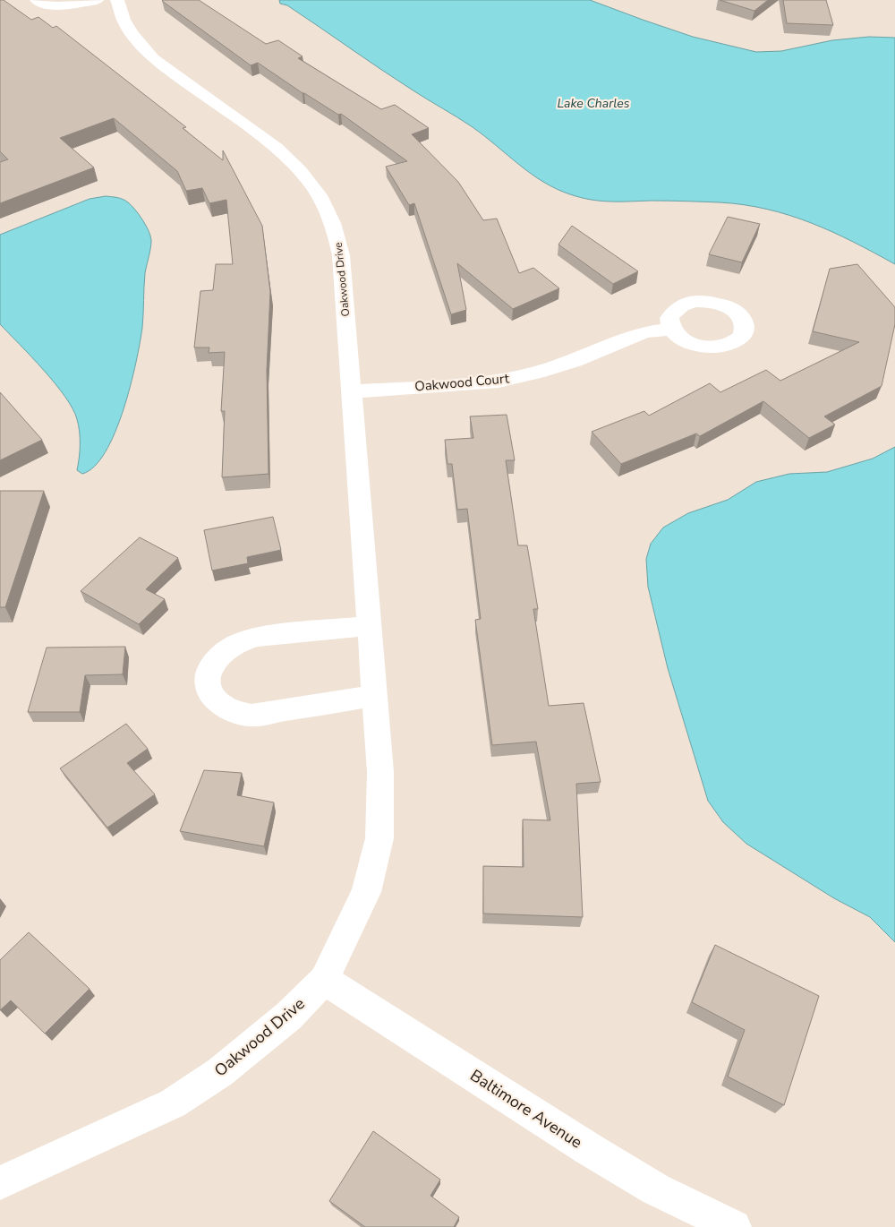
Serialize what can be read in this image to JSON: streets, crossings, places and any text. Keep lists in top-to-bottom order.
{
  "streets": {
    "street": ["Oakwood Drive", "Oakwood Court", "Baltimore Avenue"]
  },
  "crossings": [
    ["Oakwood Drive", "Oakwood Court"],
    ["Oakwood Drive", "Baltimore Avenue"]
  ],
  "water": ["Lake Charles"]
}
